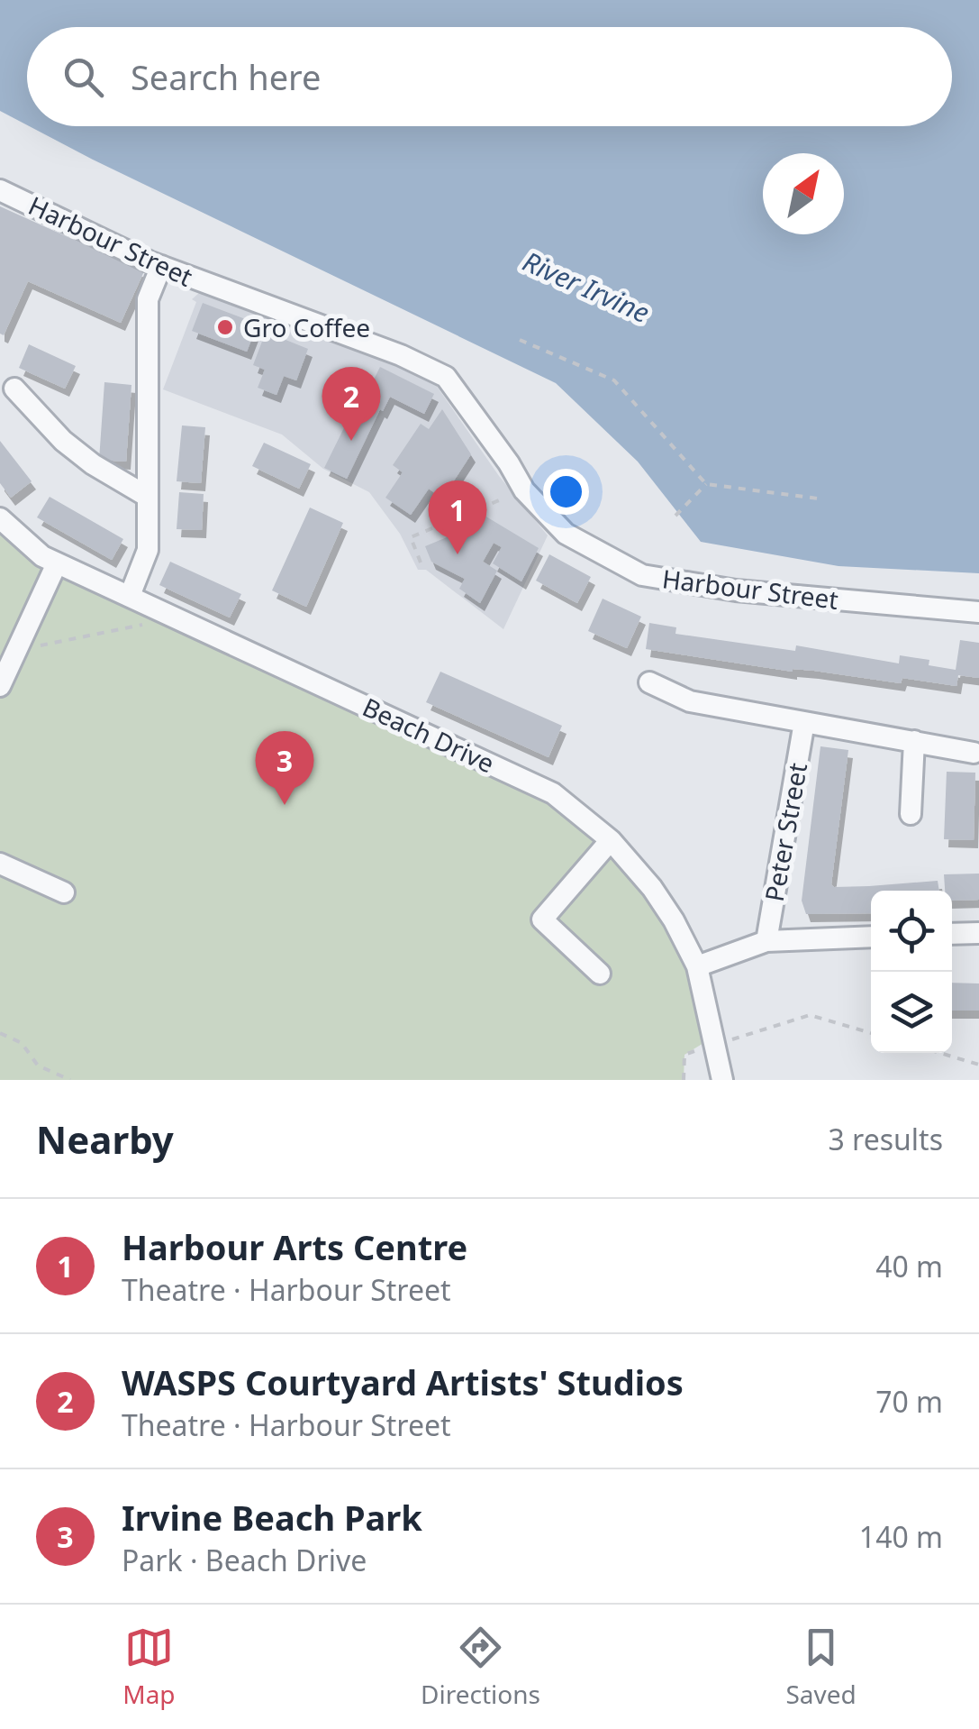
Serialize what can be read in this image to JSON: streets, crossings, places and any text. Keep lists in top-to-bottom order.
{
  "streets": {
    "street": ["Harbour Street", "Beach Drive", "Peter Street"]
  },
  "water": ["River Irvine"],
  "places": ["Gro Coffee"],
  "north": "top right",
  "page": {
    "search": "Search here",
    "pins": ["2", "1", "3"],
    "heading": ["Nearby", "3 results"],
    "list": [
      {
        "mark": "1",
        "name": "Harbour Arts Centre",
        "note": "Theatre · Harbour Street",
        "value": "40 m"
      },
      {
        "mark": "2",
        "name": "WASPS Courtyard Artists' Studios",
        "note": "Theatre · Harbour Street",
        "value": "70 m"
      },
      {
        "mark": "3",
        "name": "Irvine Beach Park",
        "note": "Park · Beach Drive",
        "value": "140 m"
      }
    ],
    "nav": ["Map", "Directions", "Saved"]
  }
}
